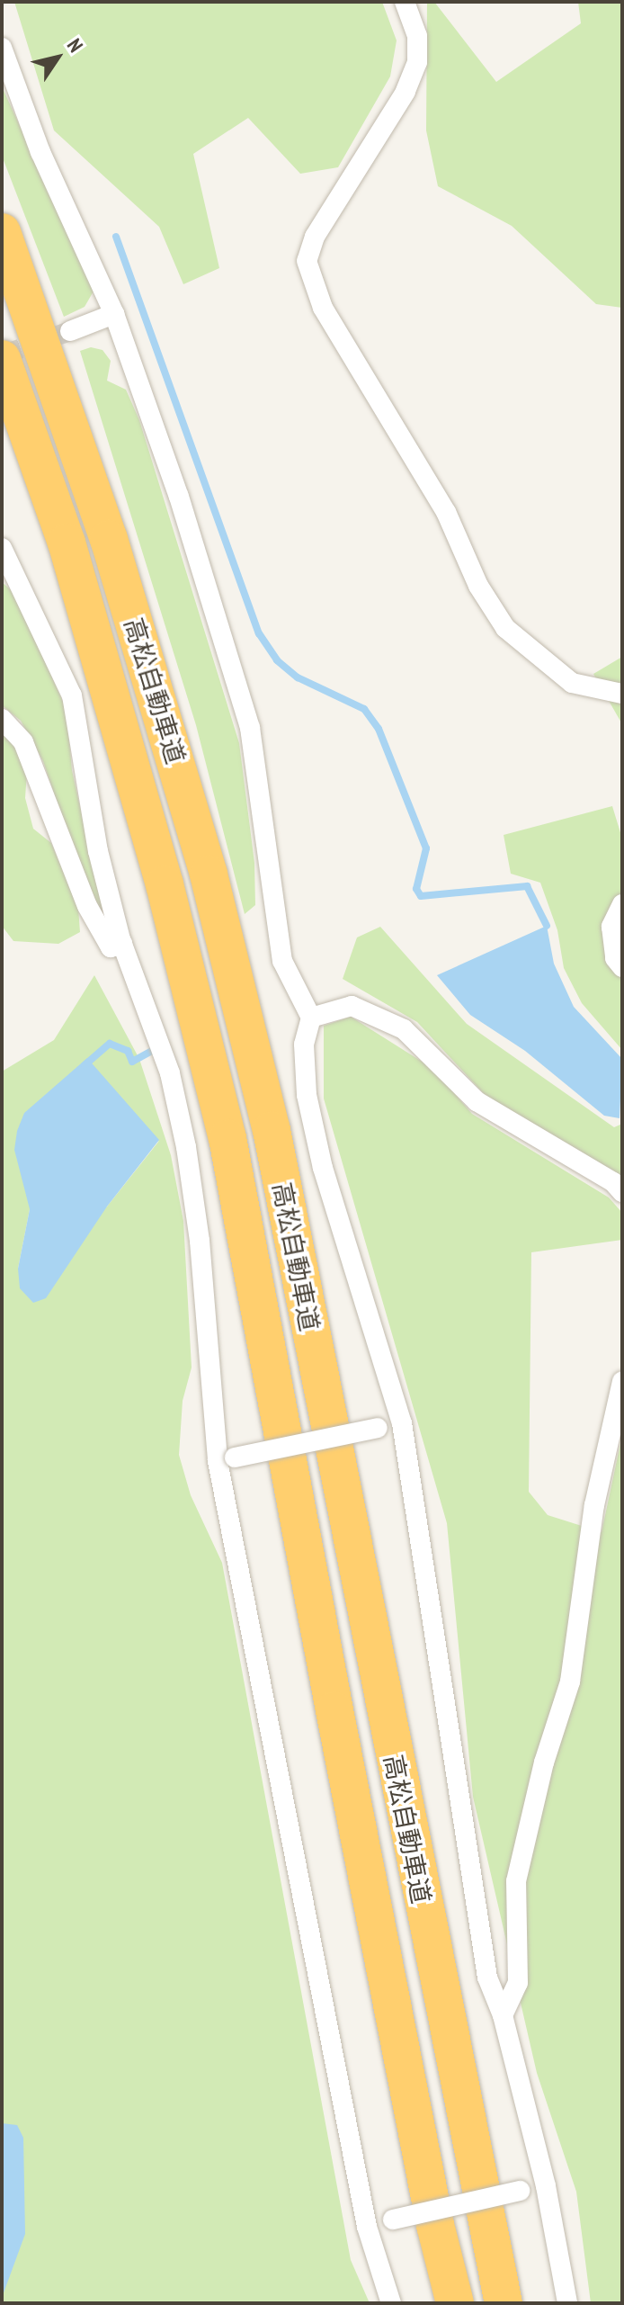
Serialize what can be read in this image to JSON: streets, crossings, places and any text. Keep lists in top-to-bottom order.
{
  "streets": {
    "highway": ["高松自動車道"]
  },
  "north": "top right"
}
